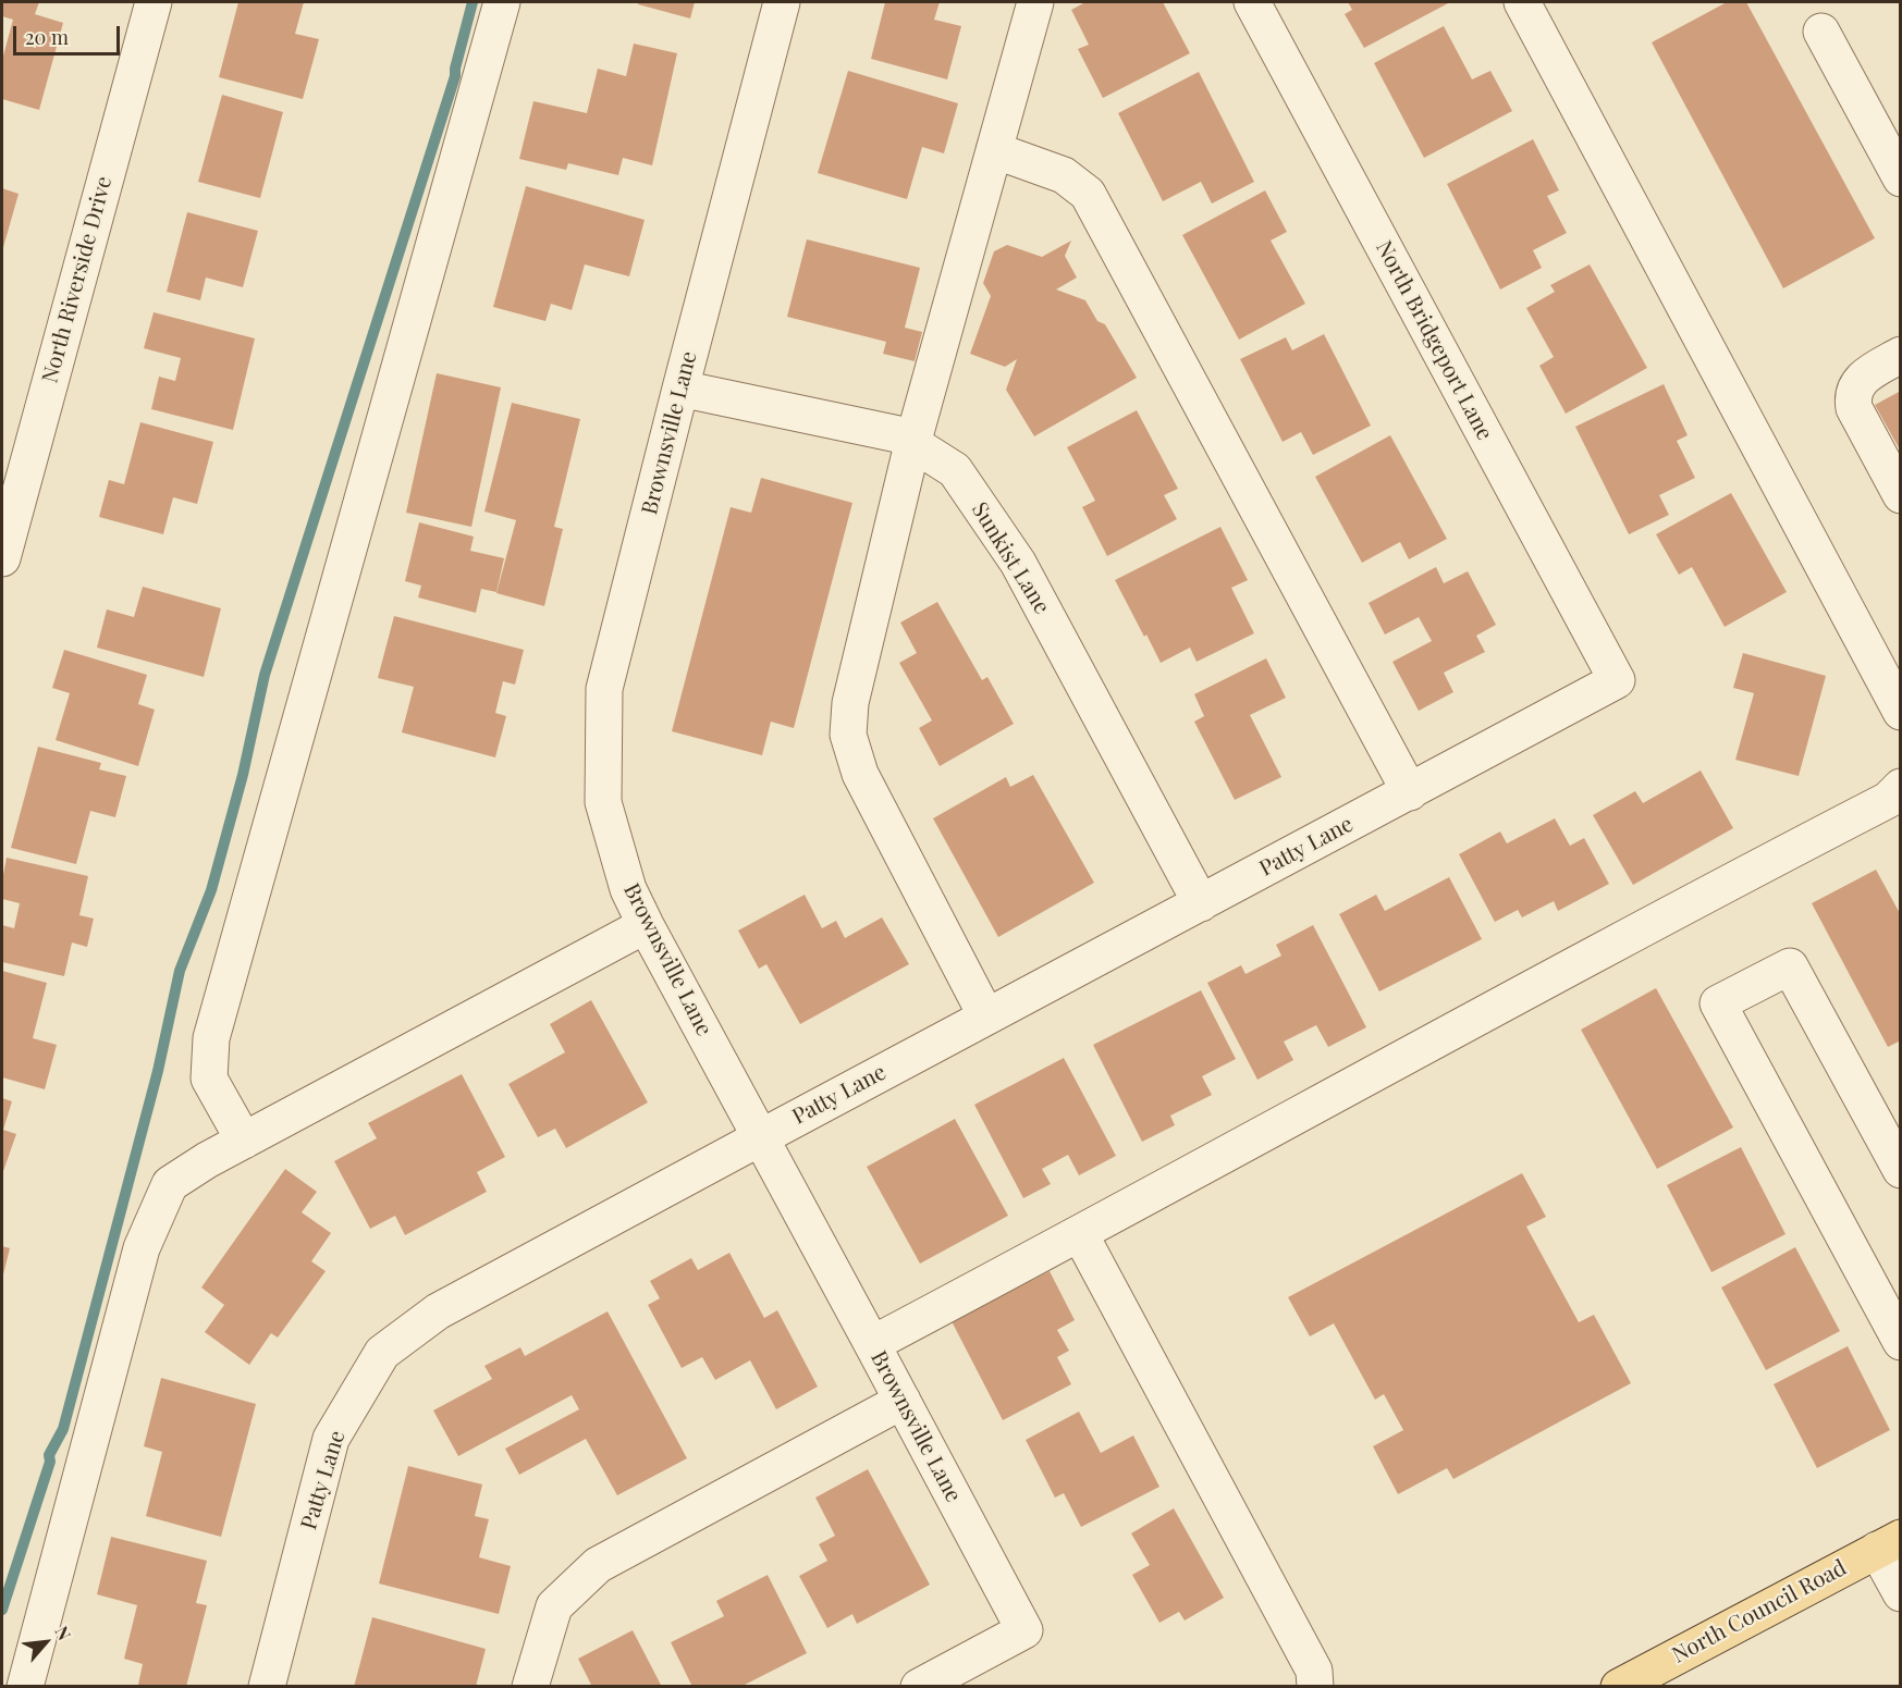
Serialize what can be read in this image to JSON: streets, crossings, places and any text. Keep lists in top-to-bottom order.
{
  "streets": {
    "main road": ["North Council Road"],
    "street": [
      "North Riverside Drive",
      "North Bridgeport Lane",
      "Brownsville Lane",
      "Sunkist Lane",
      "Patty Lane"
    ]
  },
  "crossings": [
    ["North Bridgeport Lane", "Patty Lane"],
    ["Brownsville Lane", "Sunkist Lane"],
    ["Brownsville Lane", "Patty Lane"],
    ["Sunkist Lane", "Patty Lane"]
  ],
  "scale_bar": "20 m",
  "north": "top right"
}
